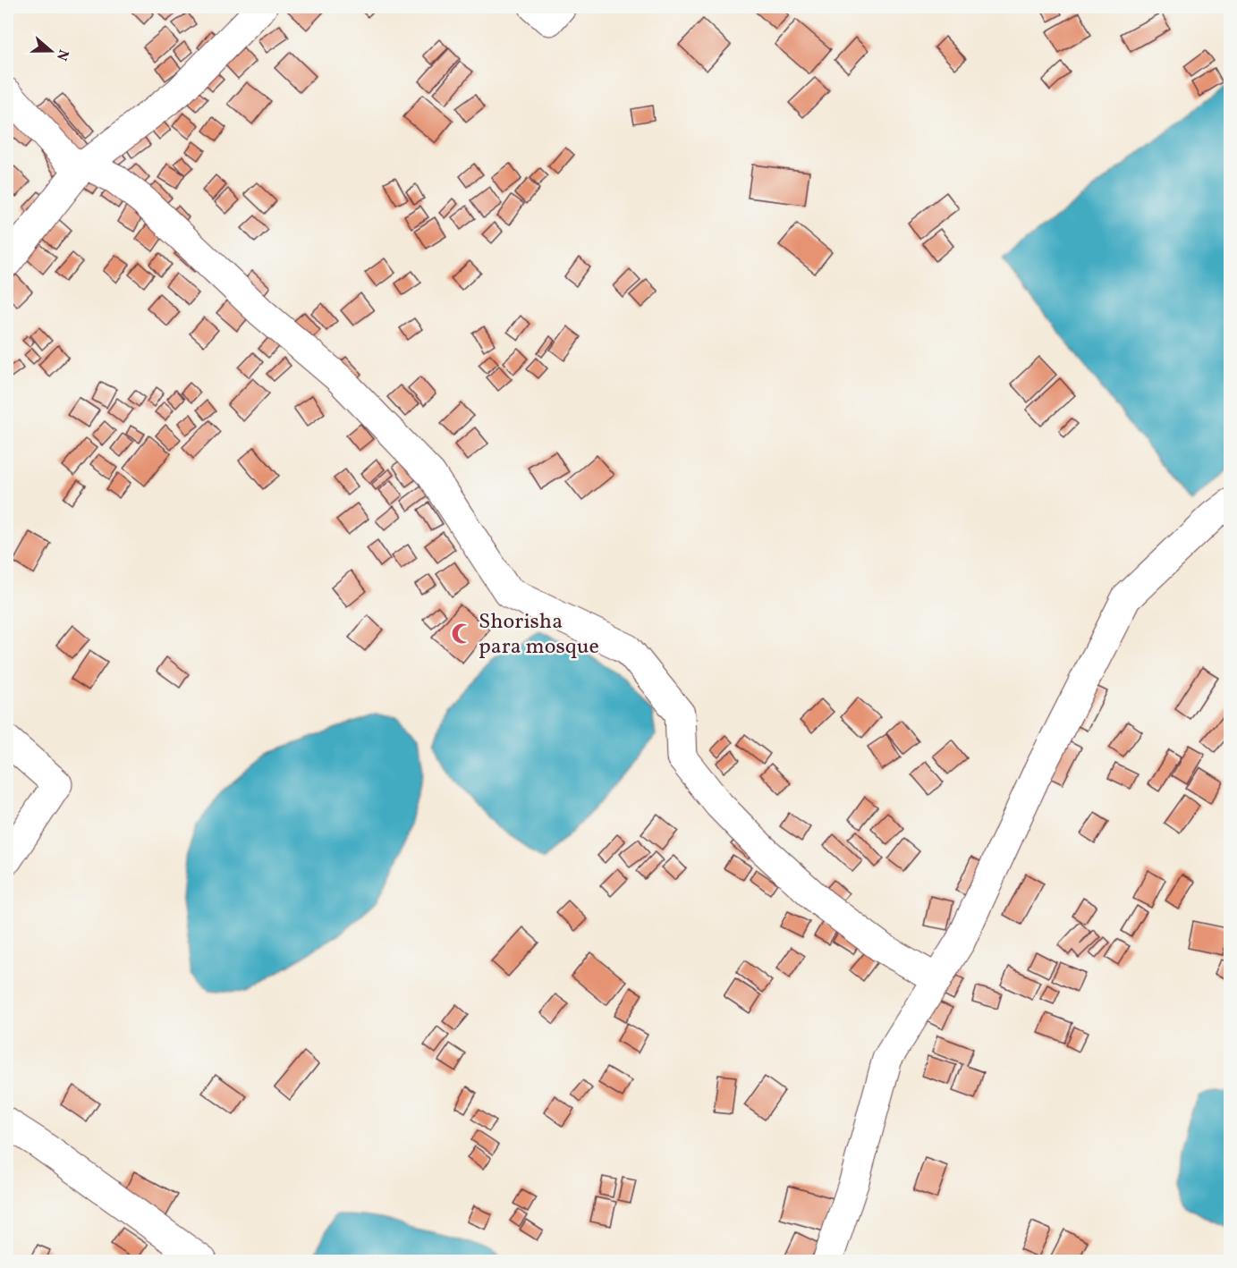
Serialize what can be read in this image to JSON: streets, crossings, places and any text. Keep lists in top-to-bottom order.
{
  "places": {
    "mosque": ["Shorisha para mosque"]
  },
  "north": "right"
}
